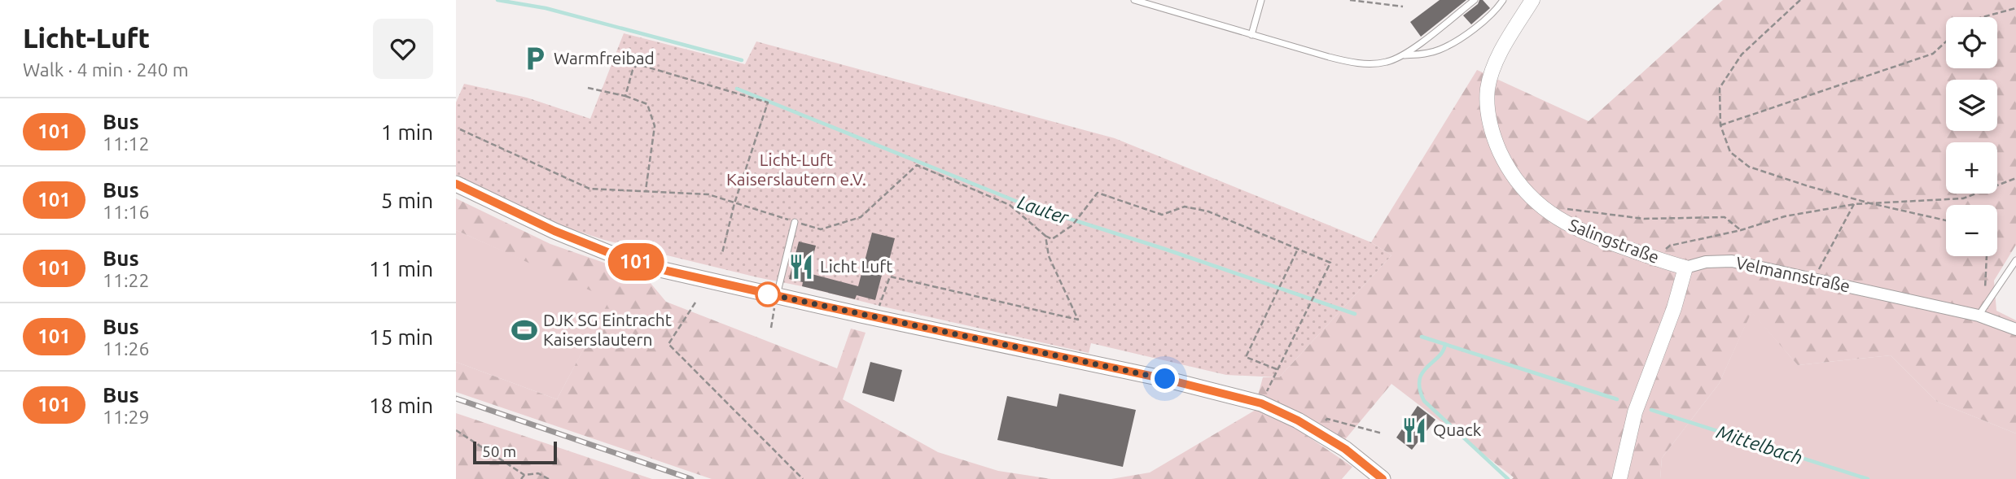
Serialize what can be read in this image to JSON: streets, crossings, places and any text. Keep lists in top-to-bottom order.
{
  "streets": {
    "street": ["Salingstraße", "Velmannstraße"]
  },
  "crossings": [
    ["Salingstraße", "Velmannstraße"]
  ],
  "water": ["Lauter", "Mittelbach"],
  "parks": ["Licht-Luft Kaiserslautern e.V."],
  "places": {
    "parking": ["Warmfreibad"],
    "restaurant": ["Licht Luft", "Quack"],
    "sports": ["DJK SG Eintracht Kaiserslautern"]
  },
  "lines": ["bus line 101"],
  "scale_bar": "50 m",
  "page": {
    "heading": ["Licht-Luft", "Walk · 4 min · 240 m"],
    "on_map": "101",
    "map_buttons": ["+", "−"],
    "list": [
      {
        "mark": "101",
        "name": "Bus",
        "note": "11:12",
        "value": "1 min"
      },
      {
        "mark": "101",
        "name": "Bus",
        "note": "11:16",
        "value": "5 min"
      },
      {
        "mark": "101",
        "name": "Bus",
        "note": "11:22",
        "value": "11 min"
      },
      {
        "mark": "101",
        "name": "Bus",
        "note": "11:26",
        "value": "15 min"
      },
      {
        "mark": "101",
        "name": "Bus",
        "note": "11:29",
        "value": "18 min"
      }
    ],
    "scale": "50 m"
  }
}
